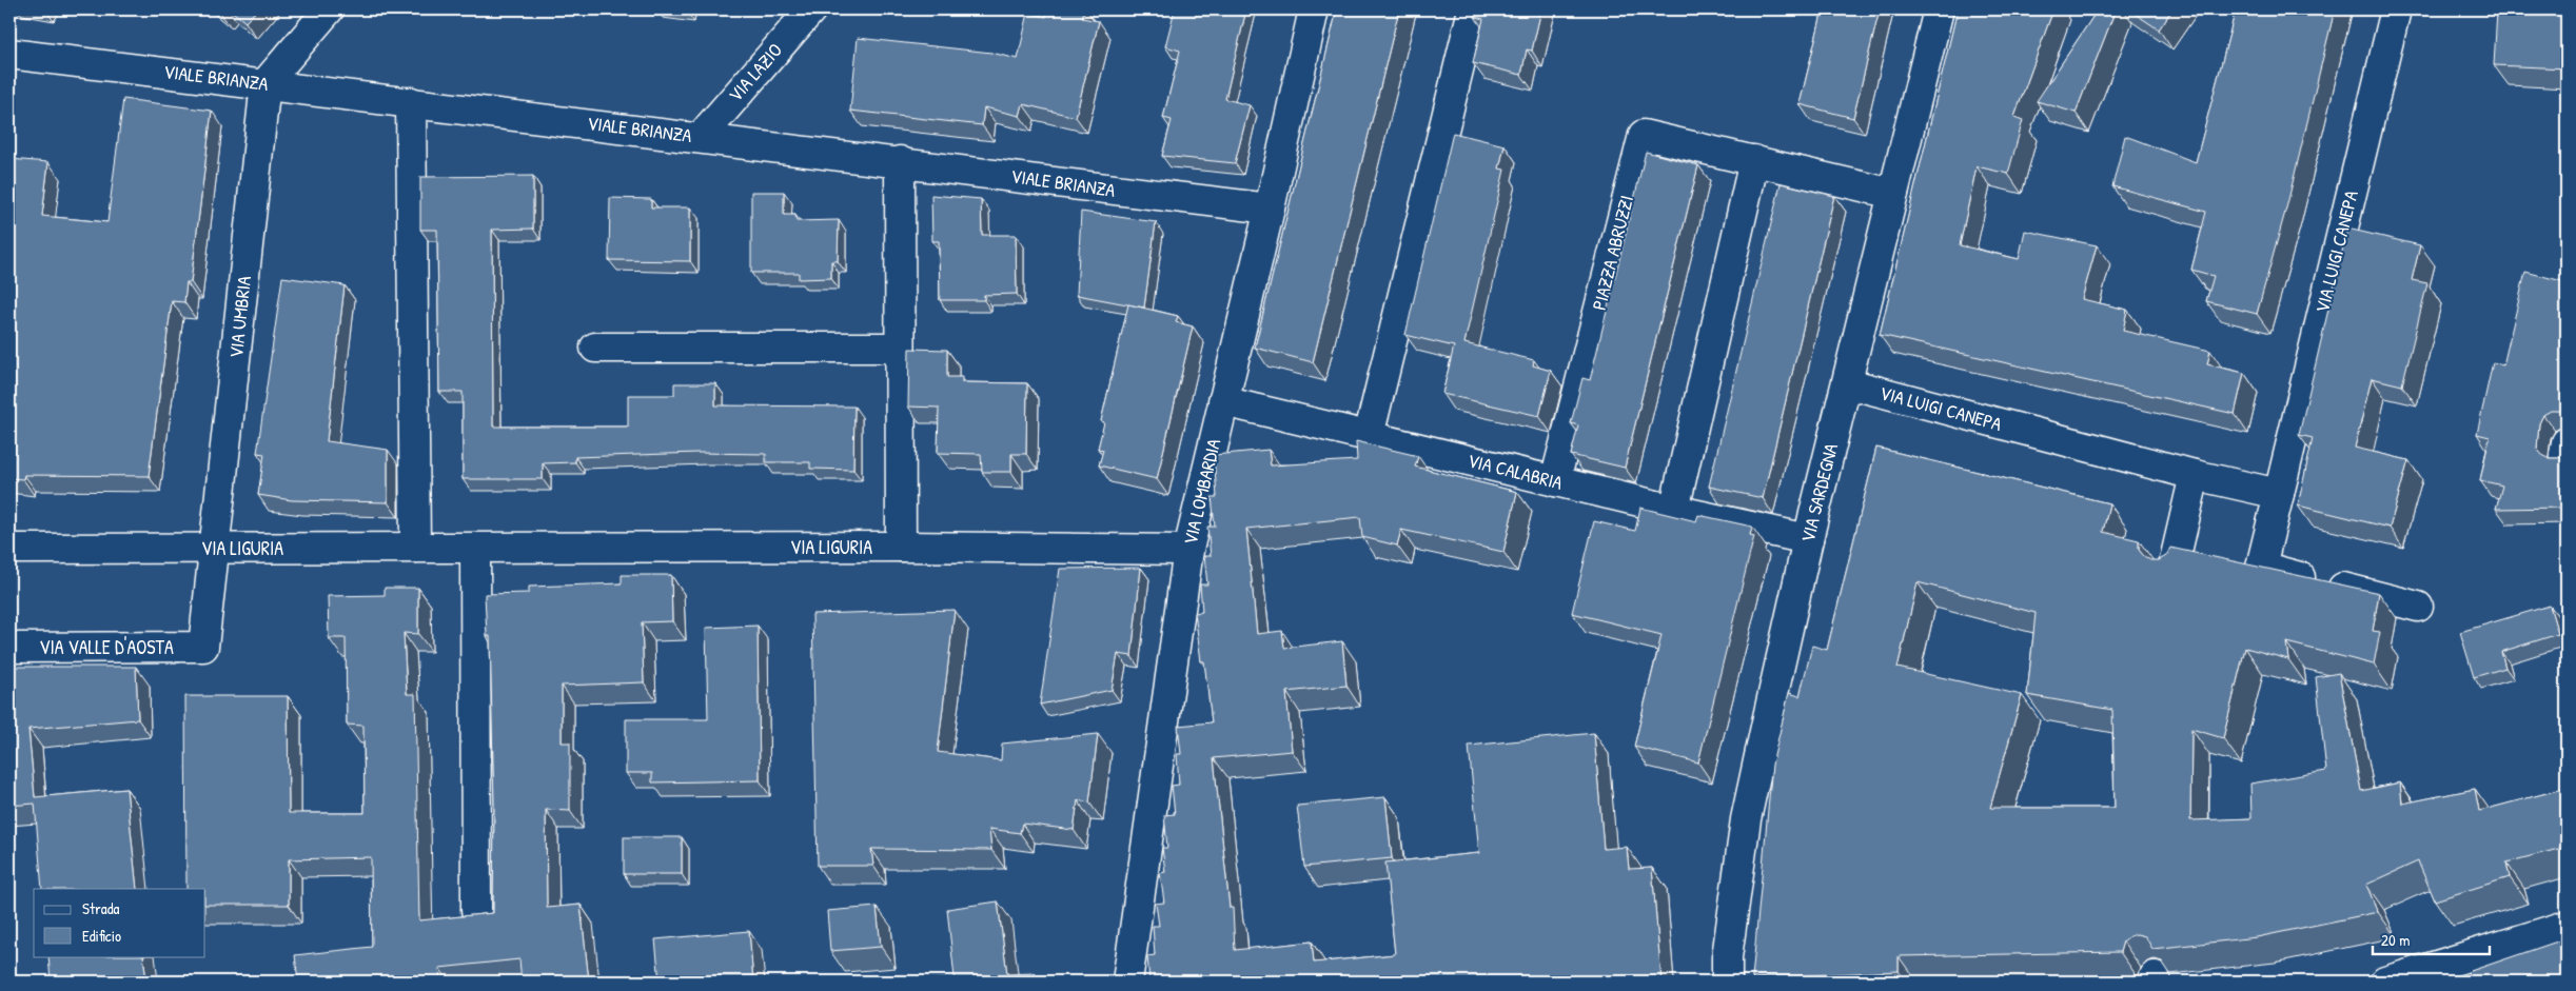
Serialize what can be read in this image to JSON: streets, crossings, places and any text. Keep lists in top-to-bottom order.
{
  "streets": {
    "street": [
      "VIA LAZIO",
      "VIALE BRIANZA",
      "VIA LUIGI CANEPA",
      "PIAZZA ABRUZZI",
      "VIA UMBRIA",
      "VIA CALABRIA",
      "VIA LOMBARDIA",
      "VIA SARDEGNA",
      "VIA LIGURIA",
      "VIA VALLE D'AOSTA"
    ]
  },
  "crossings": [
    ["VIA LAZIO", "VIALE BRIANZA"],
    ["VIALE BRIANZA", "VIA UMBRIA"],
    ["VIALE BRIANZA", "VIA LOMBARDIA"],
    ["VIA LUIGI CANEPA", "VIA SARDEGNA"],
    ["PIAZZA ABRUZZI", "VIA CALABRIA"],
    ["PIAZZA ABRUZZI", "VIA SARDEGNA"],
    ["VIA UMBRIA", "VIA LIGURIA"],
    ["VIA UMBRIA", "VIA VALLE D'AOSTA"],
    ["VIA CALABRIA", "VIA LOMBARDIA"],
    ["VIA CALABRIA", "VIA SARDEGNA"],
    ["VIA LOMBARDIA", "VIA LIGURIA"]
  ],
  "legend": ["Strada", "Edificio"],
  "scale_bar": "20 m"
}
